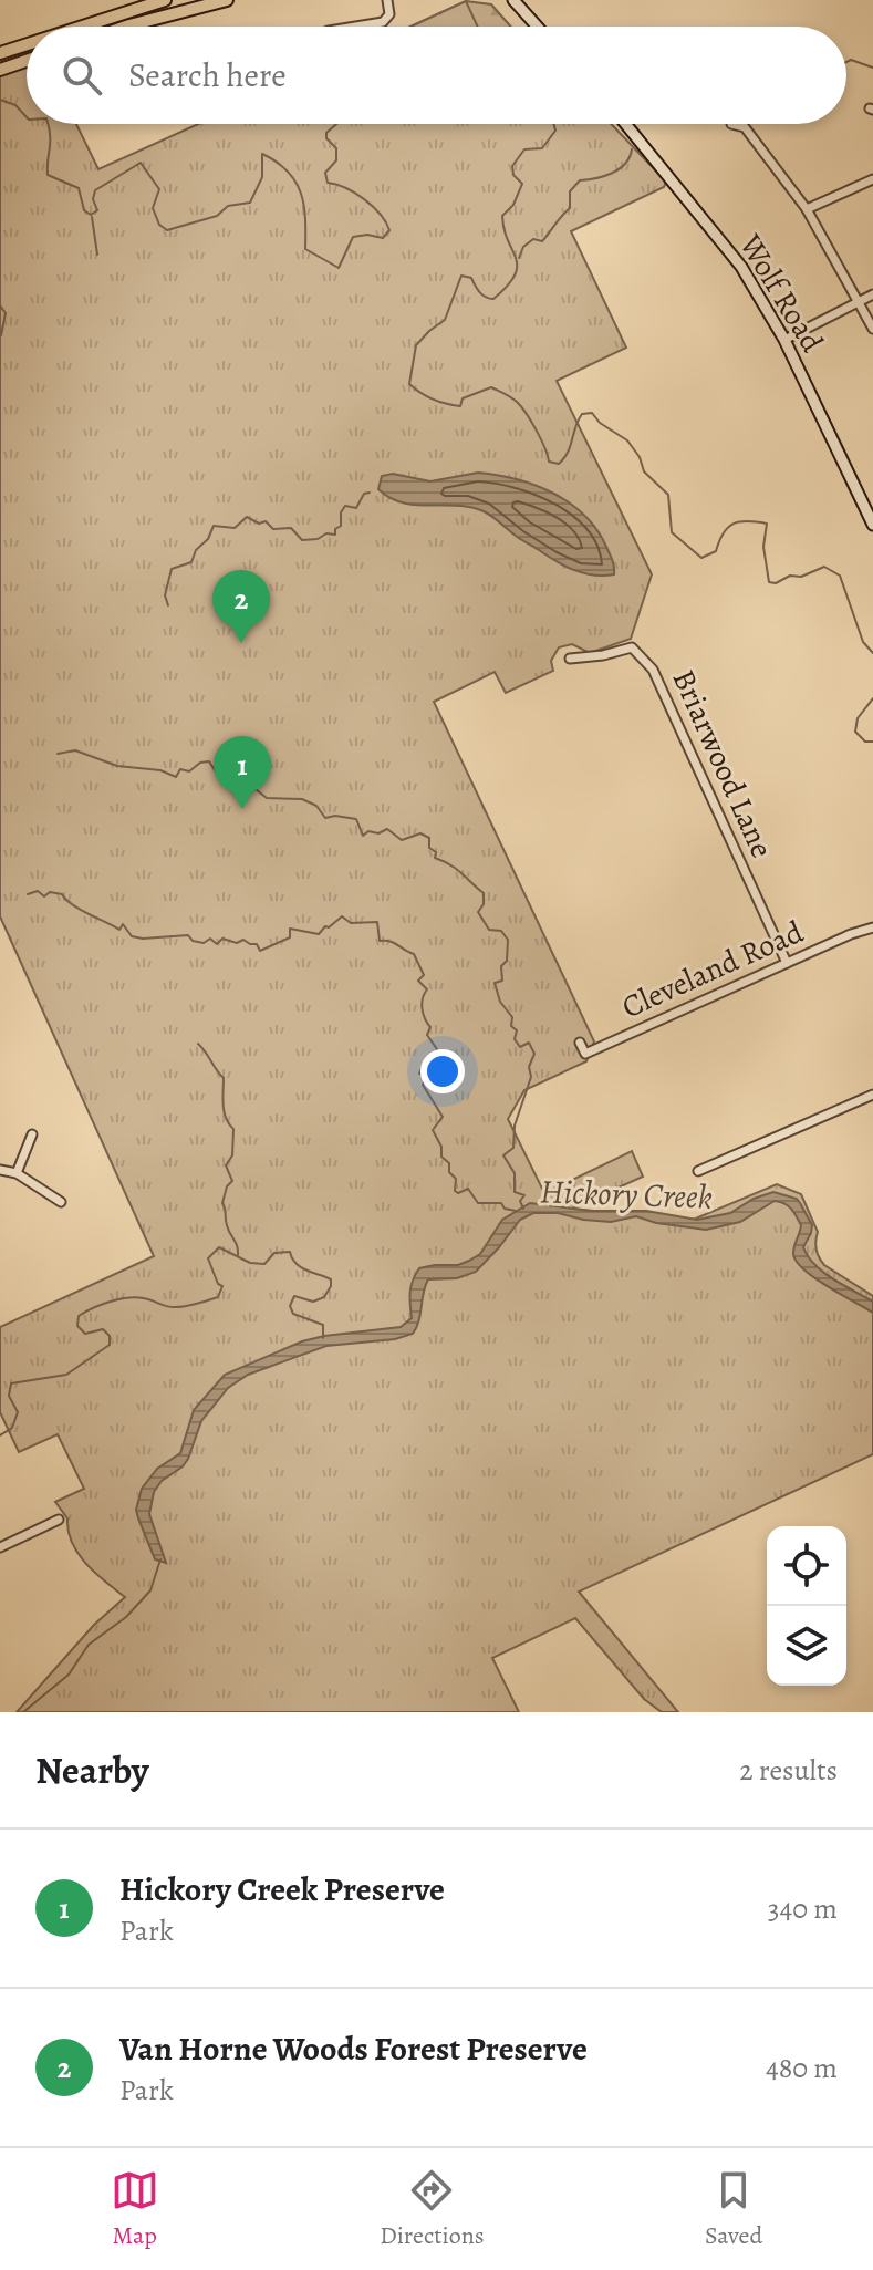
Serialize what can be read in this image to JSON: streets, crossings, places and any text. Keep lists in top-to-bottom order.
{
  "streets": {
    "main road": ["Wolf Road"],
    "street": ["Briarwood Lane", "Cleveland Road"]
  },
  "crossings": [
    ["Briarwood Lane", "Cleveland Road"]
  ],
  "water": ["Hickory Creek"],
  "page": {
    "search": "Search here",
    "pins": ["2", "1"],
    "heading": ["Nearby", "2 results"],
    "list": [
      {
        "mark": "1",
        "name": "Hickory Creek Preserve",
        "note": "Park",
        "value": "340 m"
      },
      {
        "mark": "2",
        "name": "Van Horne Woods Forest Preserve",
        "note": "Park",
        "value": "480 m"
      }
    ],
    "nav": ["Map", "Directions", "Saved"]
  }
}
